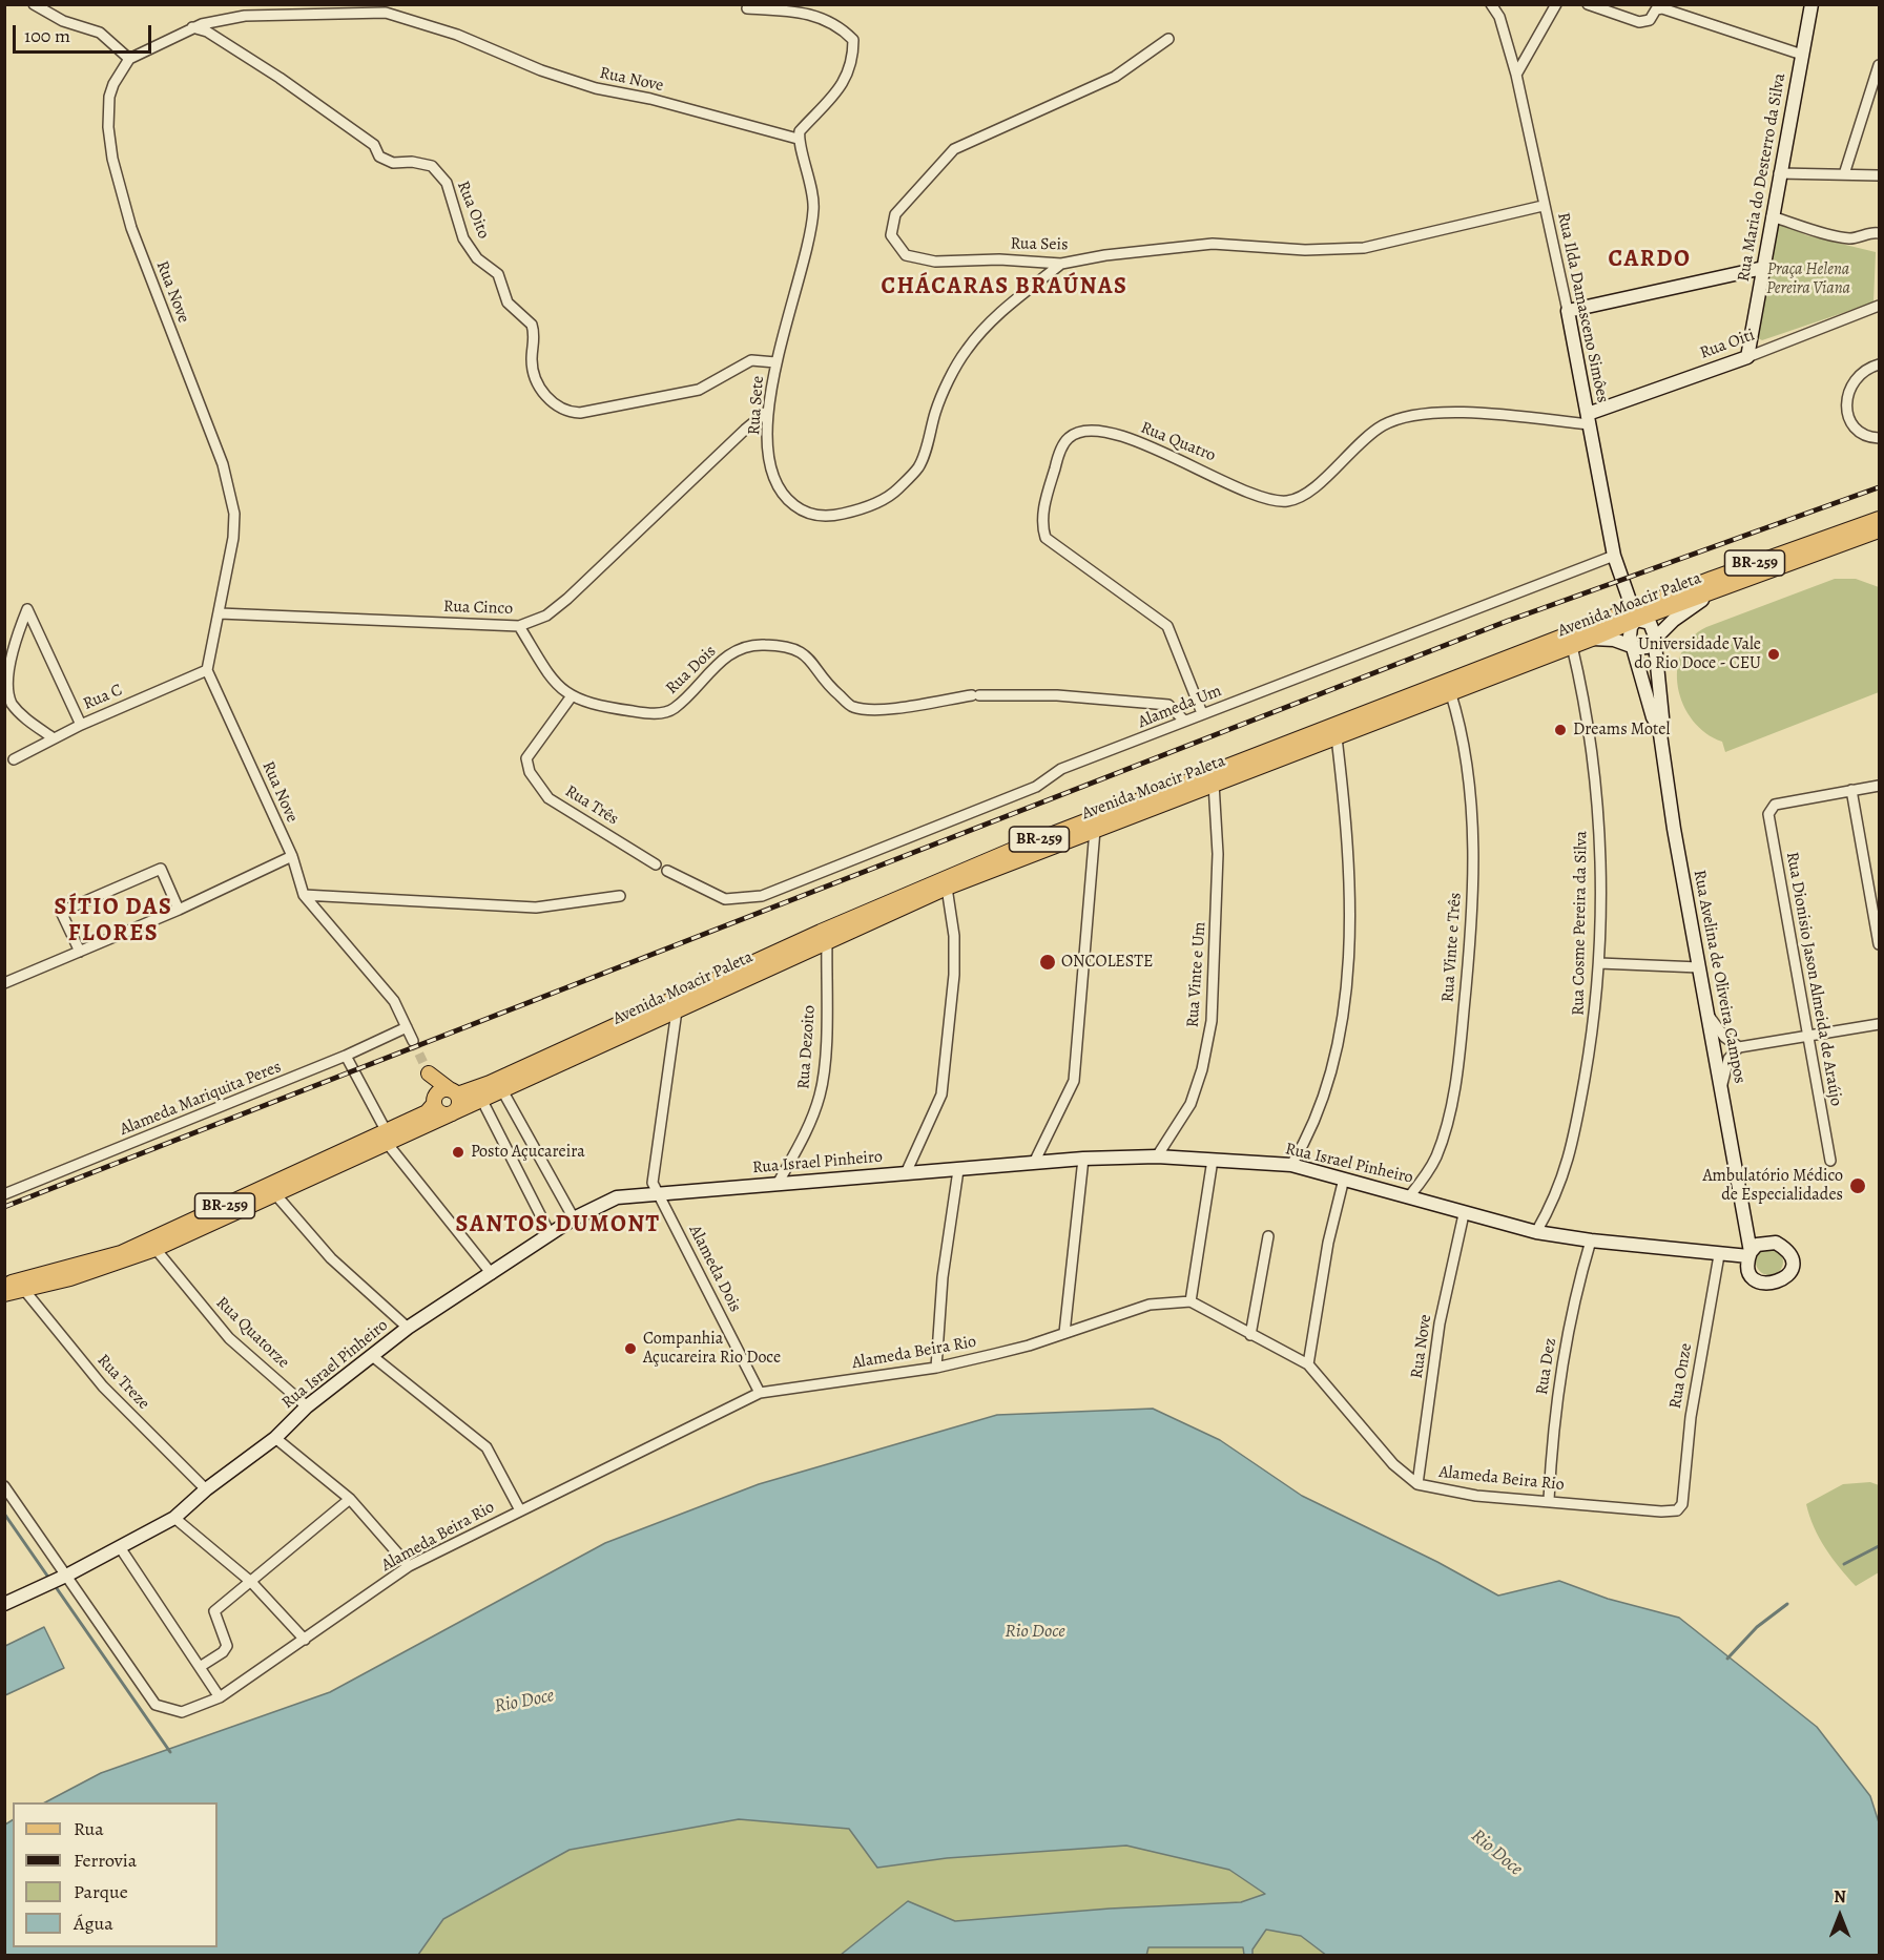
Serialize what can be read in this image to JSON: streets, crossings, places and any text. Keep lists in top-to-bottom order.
{
  "streets": {
    "main road": ["BR-259", "Avenida Moacir Paleta"],
    "street": [
      "Rua Nove",
      "Rua Maria do Desterro da Silva",
      "Rua Oito",
      "Rua Seis",
      "Rua Ilda Damasceno Simôes",
      "Rua Oiti",
      "Rua Sete",
      "Rua Quatro",
      "Rua Cinco",
      "Rua Dois",
      "Rua C",
      "Alameda Um",
      "Rua Três",
      "Rua Cosme Pereira da Silva",
      "Rua Vinte e Três",
      "Rua Vinte e Um",
      "Rua Avelina de Oliveira Campos",
      "Rua Dionisio Jason Almeida de Araújo",
      "Rua Dezoito",
      "Alameda Mariquita Peres",
      "Rua Israel Pinheiro",
      "Alameda Dois",
      "Rua Quatorze",
      "Alameda Beira Rio",
      "Rua Dez",
      "Rua Onze",
      "Rua Treze"
    ]
  },
  "crossings": [
    ["Rua Nove", "Rua Oito"],
    ["Rua Nove", "Rua Sete"],
    ["Rua Nove", "Rua Cinco"],
    ["Rua Nove", "Rua C"],
    ["Rua Nove", "Rua Israel Pinheiro"],
    ["Rua Nove", "Alameda Beira Rio"],
    ["Rua Maria do Desterro da Silva", "Rua Oiti"],
    ["Rua Oito", "Rua Sete"],
    ["Rua Seis", "Rua Ilda Damasceno Simôes"],
    ["Rua Seis", "Rua Sete"],
    ["Rua Ilda Damasceno Simôes", "Rua Oiti"],
    ["Rua Ilda Damasceno Simôes", "Rua Quatro"],
    ["Rua Ilda Damasceno Simôes", "Avenida Moacir Paleta"],
    ["Rua Ilda Damasceno Simôes", "Alameda Um"],
    ["Rua Ilda Damasceno Simôes", "Rua Avelina de Oliveira Campos"],
    ["Rua Oiti", "Rua Quatro"],
    ["Rua Sete", "Rua Cinco"],
    ["Rua Quatro", "Alameda Um"],
    ["Avenida Moacir Paleta", "Rua Cosme Pereira da Silva"],
    ["Avenida Moacir Paleta", "Rua Vinte e Três"],
    ["Avenida Moacir Paleta", "Rua Vinte e Um"],
    ["Avenida Moacir Paleta", "Rua Avelina de Oliveira Campos"],
    ["Avenida Moacir Paleta", "Rua Dezoito"],
    ["Avenida Moacir Paleta", "Alameda Dois"],
    ["Avenida Moacir Paleta", "Rua Quatorze"],
    ["Avenida Moacir Paleta", "Rua Treze"],
    ["Rua Dois", "Alameda Um"],
    ["Rua Dois", "Rua Três"],
    ["Rua Cosme Pereira da Silva", "Rua Israel Pinheiro"],
    ["Rua Vinte e Três", "Rua Israel Pinheiro"],
    ["Rua Vinte e Um", "Rua Israel Pinheiro"],
    ["Rua Avelina de Oliveira Campos", "Rua Israel Pinheiro"],
    ["Rua Dezoito", "Rua Israel Pinheiro"],
    ["Rua Israel Pinheiro", "Alameda Dois"],
    ["Rua Israel Pinheiro", "Rua Quatorze"],
    ["Rua Israel Pinheiro", "Alameda Beira Rio"],
    ["Rua Israel Pinheiro", "Rua Dez"],
    ["Rua Israel Pinheiro", "Rua Onze"],
    ["Rua Israel Pinheiro", "Rua Treze"],
    ["Alameda Dois", "Alameda Beira Rio"],
    ["Alameda Beira Rio", "Rua Dez"],
    ["Alameda Beira Rio", "Rua Onze"]
  ],
  "districts": [
    "CARDO",
    "CHÁCARAS BRAÚNAS",
    "SÍTIO DAS FLORES",
    "SANTOS DUMONT"
  ],
  "water": ["Rio Doce"],
  "parks": ["Praça Helena Pereira Viana"],
  "places": [
    "Universidade Vale do Rio Doce - CEU",
    "Dreams Motel",
    "ONCOLESTE",
    "Posto Açucareira",
    "Ambulatório Médico de Especialidades",
    "Companhia Açucareira Rio Doce"
  ],
  "legend": [
    "Rua",
    "Ferrovia",
    "Parque",
    "Água"
  ],
  "scale_bar": "100 m",
  "north": "top"
}
